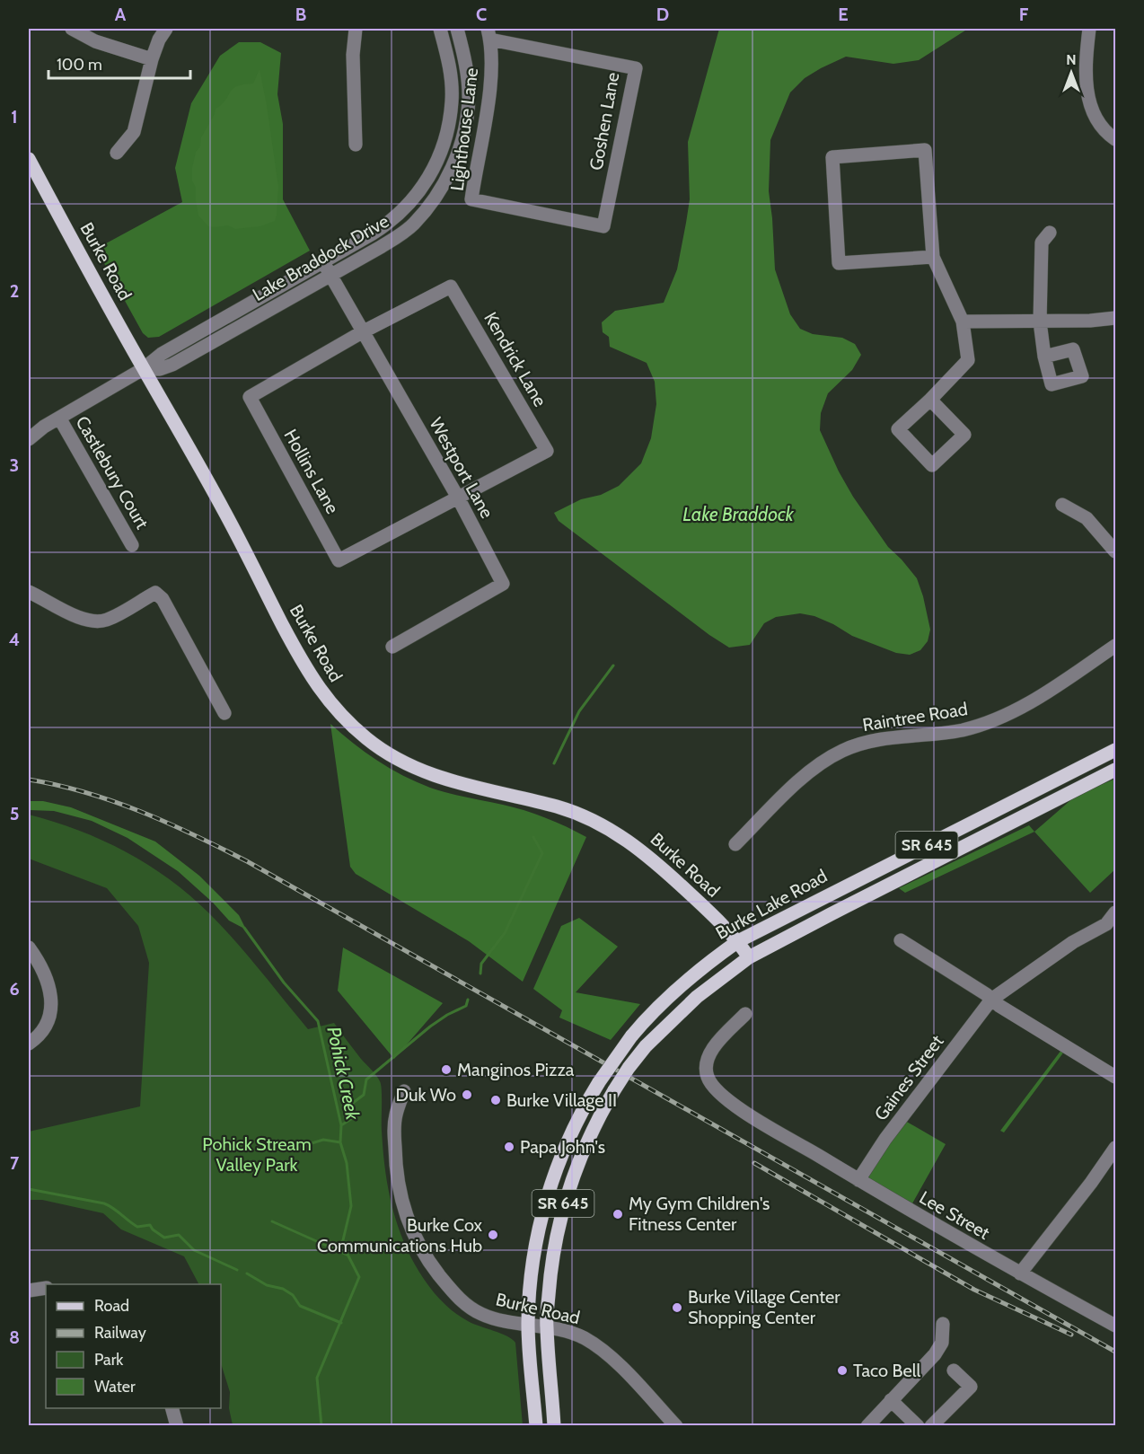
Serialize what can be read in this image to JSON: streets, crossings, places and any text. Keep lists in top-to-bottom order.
{
  "streets": {
    "main road": ["Burke Road", "SR 645", "Burke Lake Road"],
    "street": [
      "Goshen Lane",
      "Lighthouse Lane",
      "Lake Braddock Drive",
      "Kendrick Lane",
      "Westport Lane",
      "Hollins Lane",
      "Castlebury Court",
      "Raintree Road",
      "Gaines Street",
      "Lee Street"
    ]
  },
  "crossings": [
    ["Goshen Lane", "Lighthouse Lane"],
    ["Lake Braddock Drive", "Burke Road"],
    ["Lake Braddock Drive", "Westport Lane"],
    ["Lake Braddock Drive", "Castlebury Court"],
    ["Burke Road", "Burke Lake Road"],
    ["Kendrick Lane", "Westport Lane"],
    ["Kendrick Lane", "Hollins Lane"],
    ["Westport Lane", "Hollins Lane"],
    ["Gaines Street", "Lee Street"]
  ],
  "water": ["Lake Braddock", "Pohick Creek"],
  "parks": ["Pohick Stream Valley Park"],
  "places": [
    "Manginos Pizza",
    "Duk Wo",
    "Burke Village II",
    "Papa John's",
    "My Gym Children's Fitness Center",
    "Burke Cox Communications Hub",
    "Burke Village Center Shopping Center",
    "Taco Bell"
  ],
  "legend": [
    "Road",
    "Railway",
    "Park",
    "Water"
  ],
  "scale_bar": "100 m",
  "north": "top",
  "grid": {
    "columns": [
      "A",
      "B",
      "C",
      "D",
      "E",
      "F"
    ],
    "rows": [
      "1",
      "2",
      "3",
      "4",
      "5",
      "6",
      "7",
      "8"
    ]
  }
}
